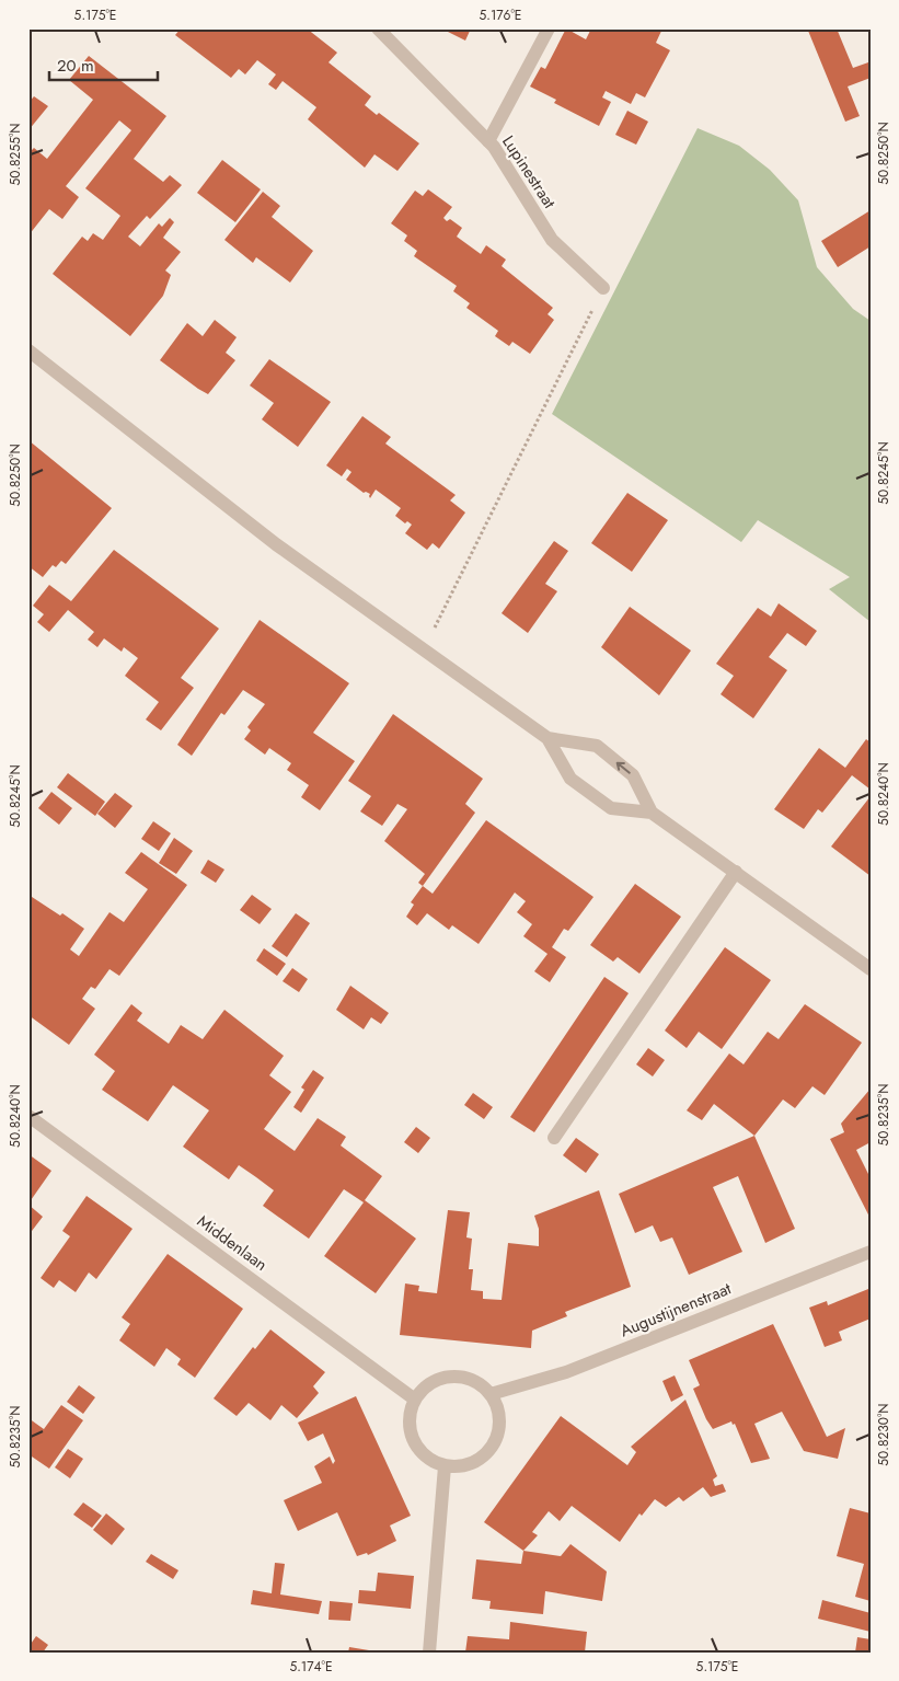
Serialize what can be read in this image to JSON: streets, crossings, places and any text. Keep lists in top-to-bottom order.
{
  "streets": {
    "street": ["Lupinestraat", "Middenlaan", "Augustijnenstraat"]
  },
  "crossings": [
    ["Middenlaan", "Augustijnenstraat"]
  ],
  "scale_bar": "20 m",
  "coordinates": [
    "5.175°E",
    "5.176°E",
    "50.8250°N",
    "50.8255°N",
    "50.8245°N",
    "50.8240°N",
    "50.8235°N",
    "50.8230°N",
    "5.174°E"
  ]
}
